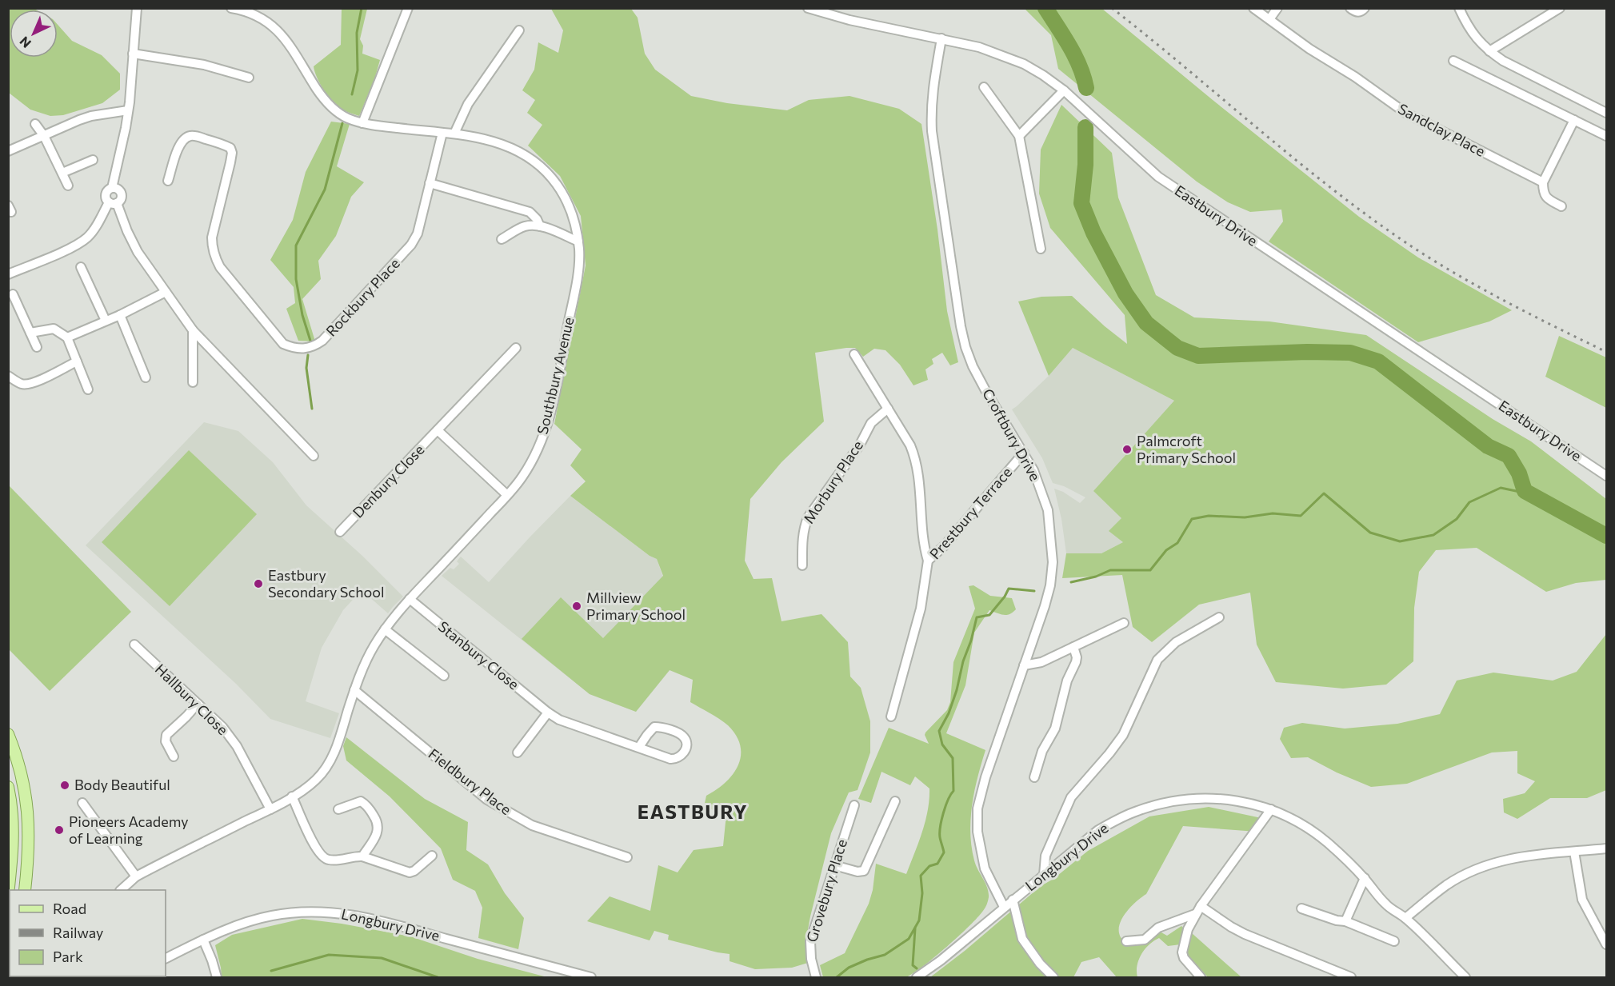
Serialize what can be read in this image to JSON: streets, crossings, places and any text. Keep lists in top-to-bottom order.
{
  "streets": {
    "street": [
      "Sandclay Place",
      "Eastbury Drive",
      "Rockbury Place",
      "Southbury Avenue",
      "Croftbury Drive",
      "Denbury Close",
      "Morbury Place",
      "Prestbury Terrace",
      "Stanbury Close",
      "Hallbury Close",
      "Fieldbury Place",
      "Longbury Drive",
      "Grovebury Place"
    ]
  },
  "crossings": [
    ["Eastbury Drive", "Croftbury Drive"],
    ["Rockbury Place", "Southbury Avenue"],
    ["Southbury Avenue", "Stanbury Close"],
    ["Southbury Avenue", "Hallbury Close"],
    ["Southbury Avenue", "Fieldbury Place"],
    ["Croftbury Drive", "Prestbury Terrace"],
    ["Croftbury Drive", "Longbury Drive"]
  ],
  "districts": ["EASTBURY"],
  "places": [
    "Palmcroft Primary School",
    "Eastbury Secondary School",
    "Millview Primary School",
    "Body Beautiful",
    "Pioneers Academy of Learning"
  ],
  "legend": ["Road", "Railway", "Park"],
  "north": "bottom left"
}
